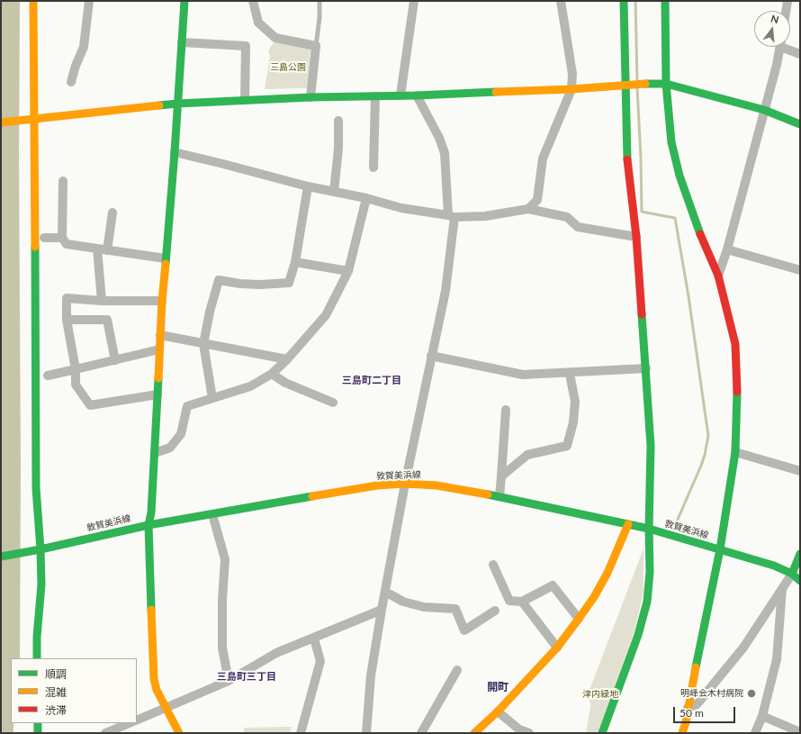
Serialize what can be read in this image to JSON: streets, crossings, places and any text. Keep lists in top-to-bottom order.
{
  "streets": {
    "street": ["敦賀美浜線"]
  },
  "districts": ["三島町二丁目", "三島町三丁目", "開町"],
  "parks": ["三島公園", "津内緑地"],
  "places": ["明峰会木村病院"],
  "legend": ["順調", "混雑", "渋滞"],
  "scale_bar": "50 m",
  "north": "top"
}
